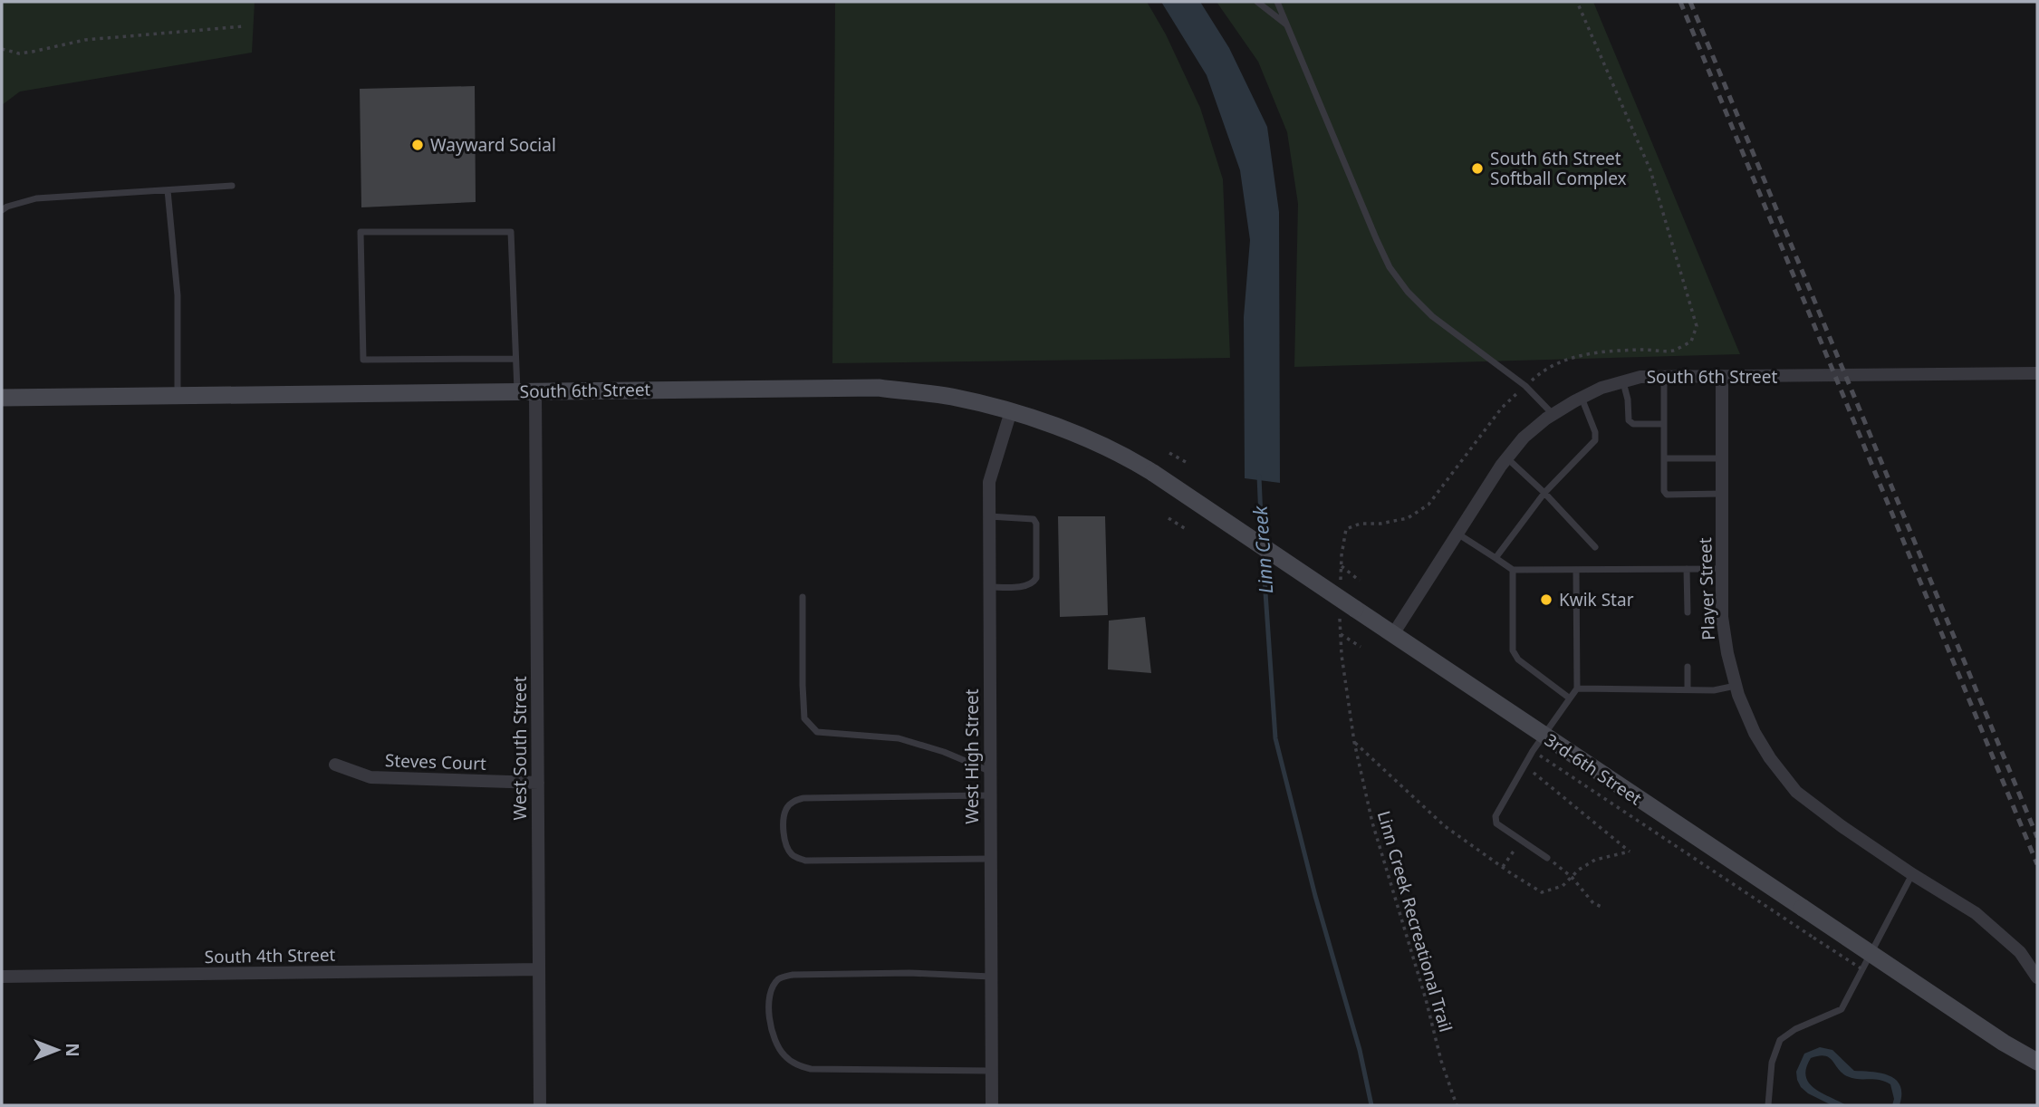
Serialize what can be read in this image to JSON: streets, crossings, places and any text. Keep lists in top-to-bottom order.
{
  "streets": {
    "main road": ["South 6th Street", "3rd-6th Street"],
    "street": [
      "Player Street",
      "West South Street",
      "West High Street",
      "Steves Court",
      "South 4th Street"
    ],
    "path": ["Linn Creek Recreational Trail"]
  },
  "crossings": [
    ["South 6th Street", "Player Street"],
    ["South 6th Street", "West South Street"],
    ["South 6th Street", "West High Street"],
    ["South 6th Street", "3rd-6th Street"],
    ["West South Street", "Steves Court"],
    ["West South Street", "South 4th Street"]
  ],
  "water": ["Linn Creek"],
  "places": ["Wayward Social", "South 6th Street Softball Complex", "Kwik Star"],
  "north": "right"
}
